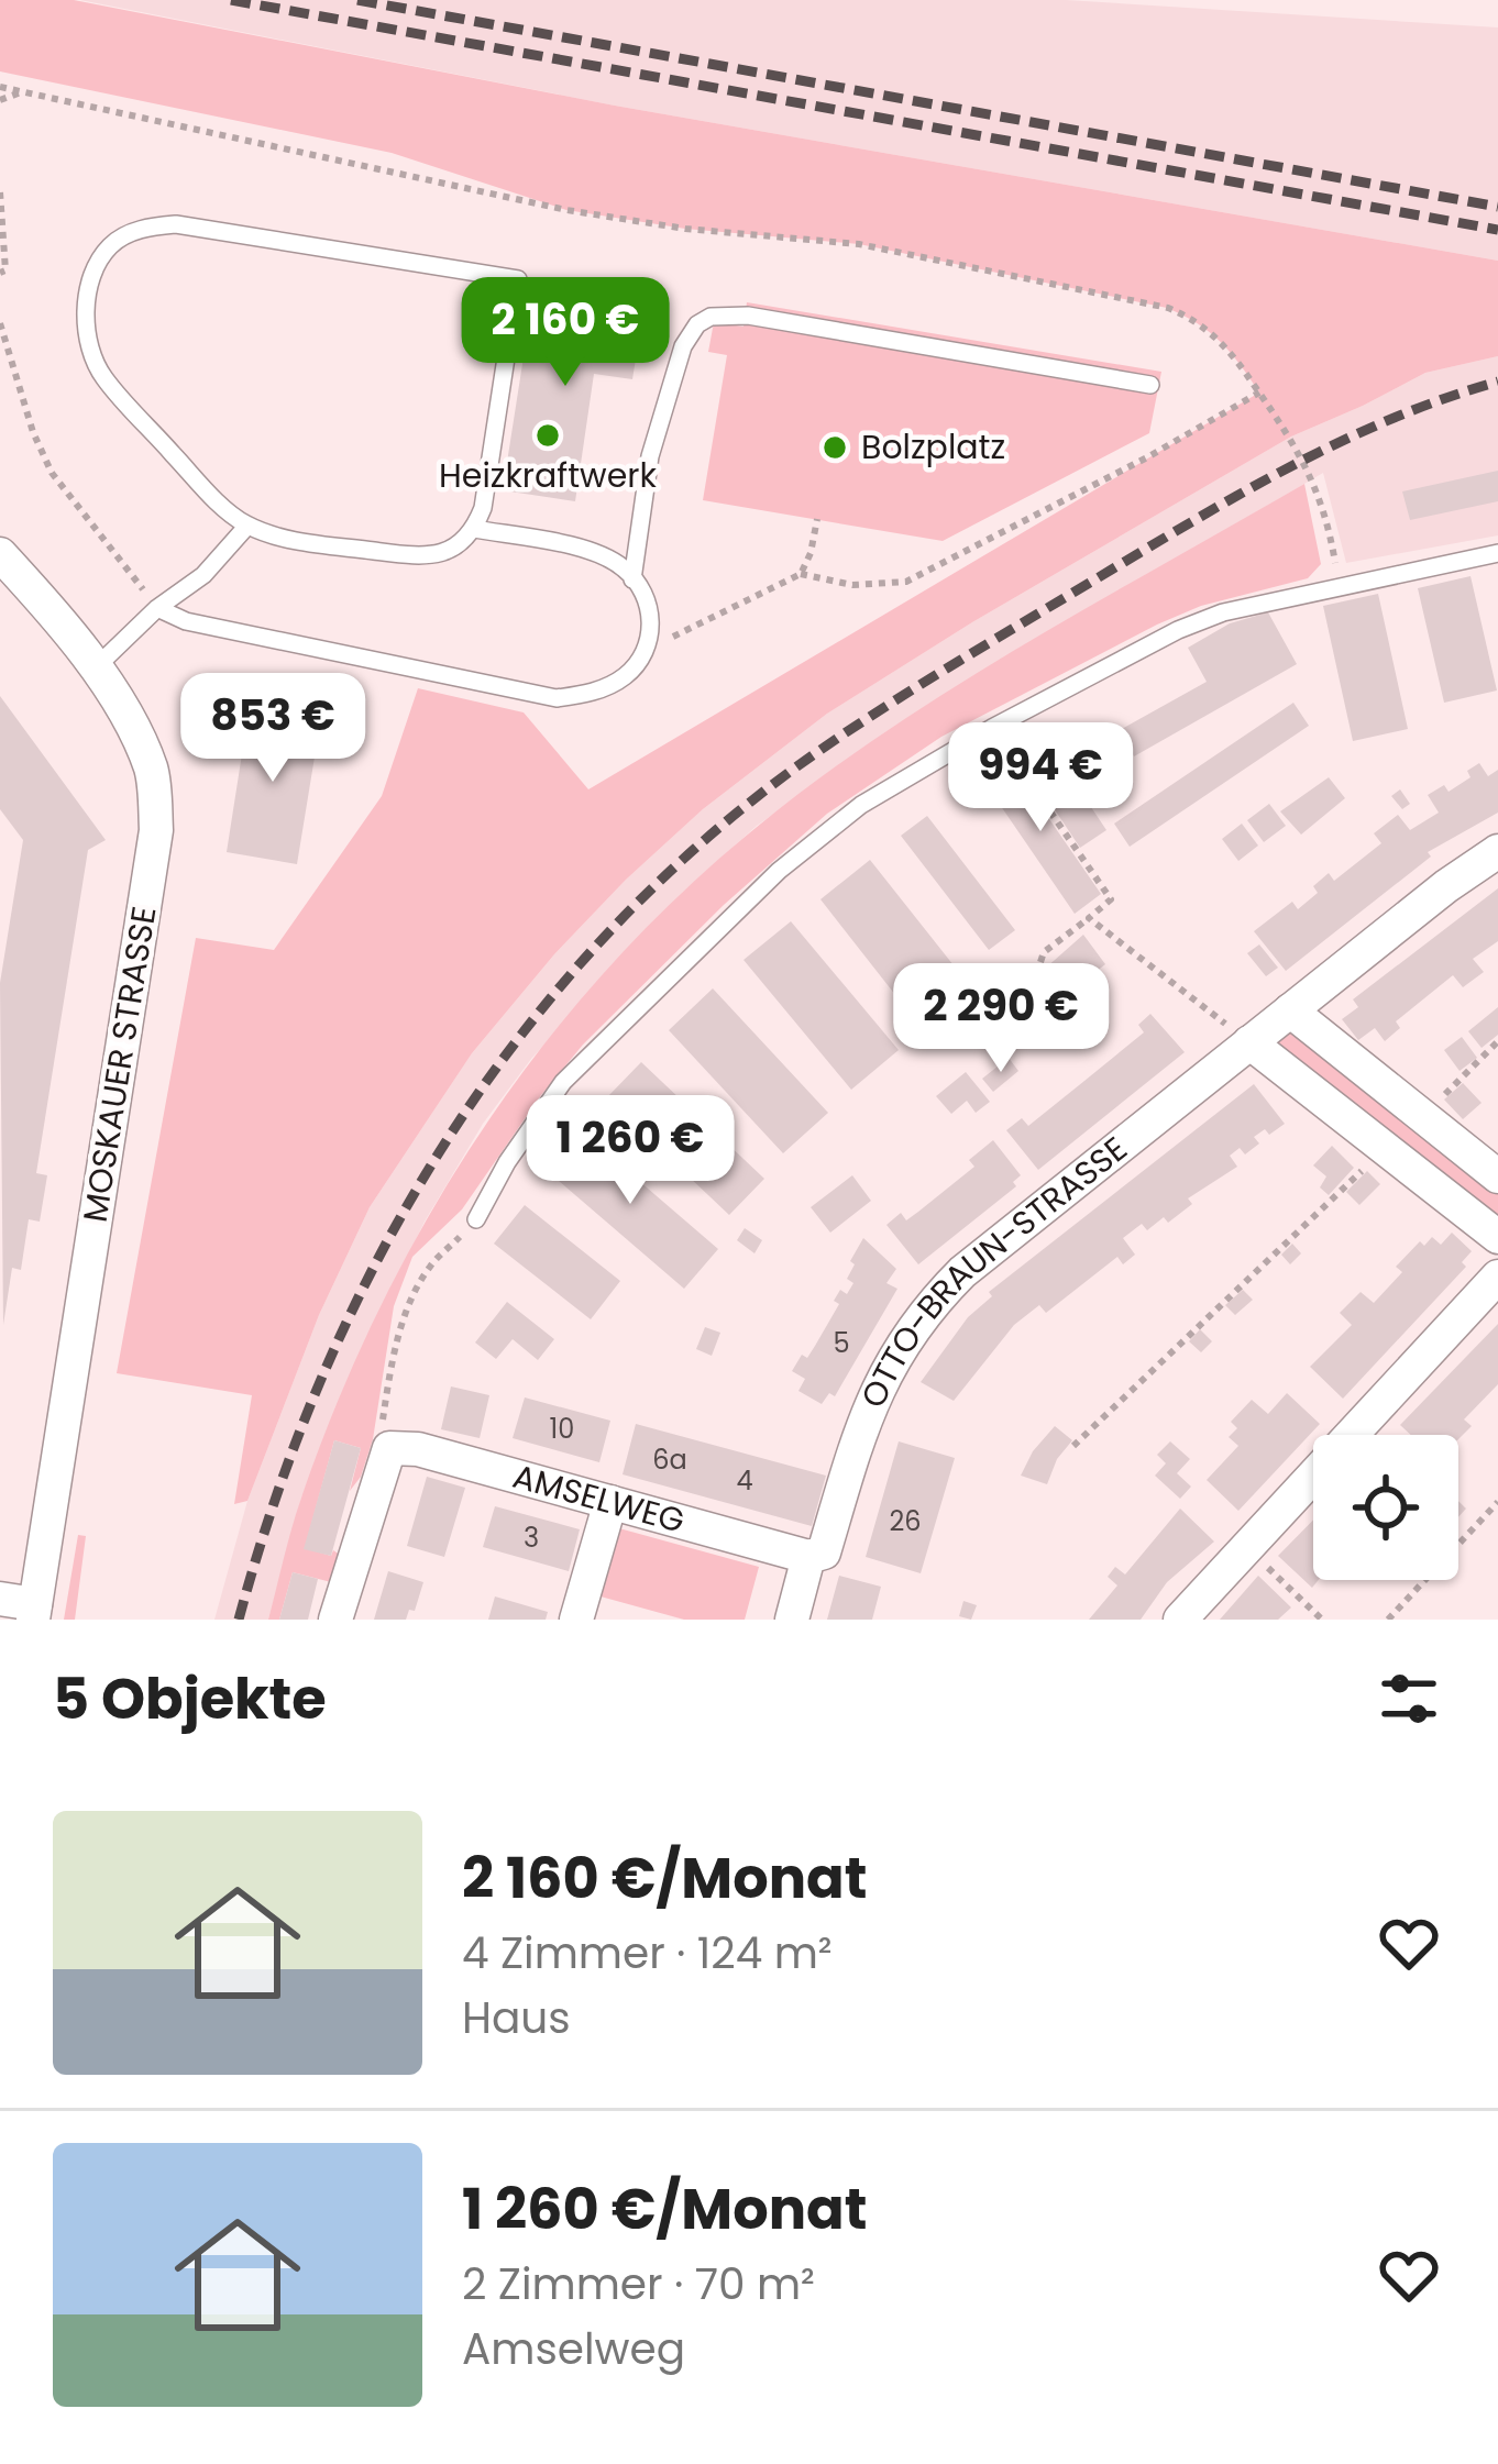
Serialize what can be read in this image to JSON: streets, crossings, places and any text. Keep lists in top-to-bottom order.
{
  "streets": {
    "street": ["MOSKAUER STRASSE", "OTTO-BRAUN-STRASSE", "AMSELWEG"]
  },
  "crossings": [
    ["OTTO-BRAUN-STRASSE", "AMSELWEG"]
  ],
  "places": ["Heizkraftwerk", "Bolzplatz"],
  "house_numbers": [
    "5",
    "10",
    "6a",
    "4",
    "26",
    "3"
  ],
  "page": {
    "price": [
      "2 160 €",
      "853 €",
      "994 €",
      "2 290 €",
      "1 260 €"
    ],
    "heading": "5 Objekte",
    "list": [
      {
        "name": "2 160 €/Monat",
        "note": "4 Zimmer · 124 m² · Haus"
      },
      {
        "name": "1 260 €/Monat",
        "note": "2 Zimmer · 70 m² · Amselweg"
      }
    ]
  }
}
